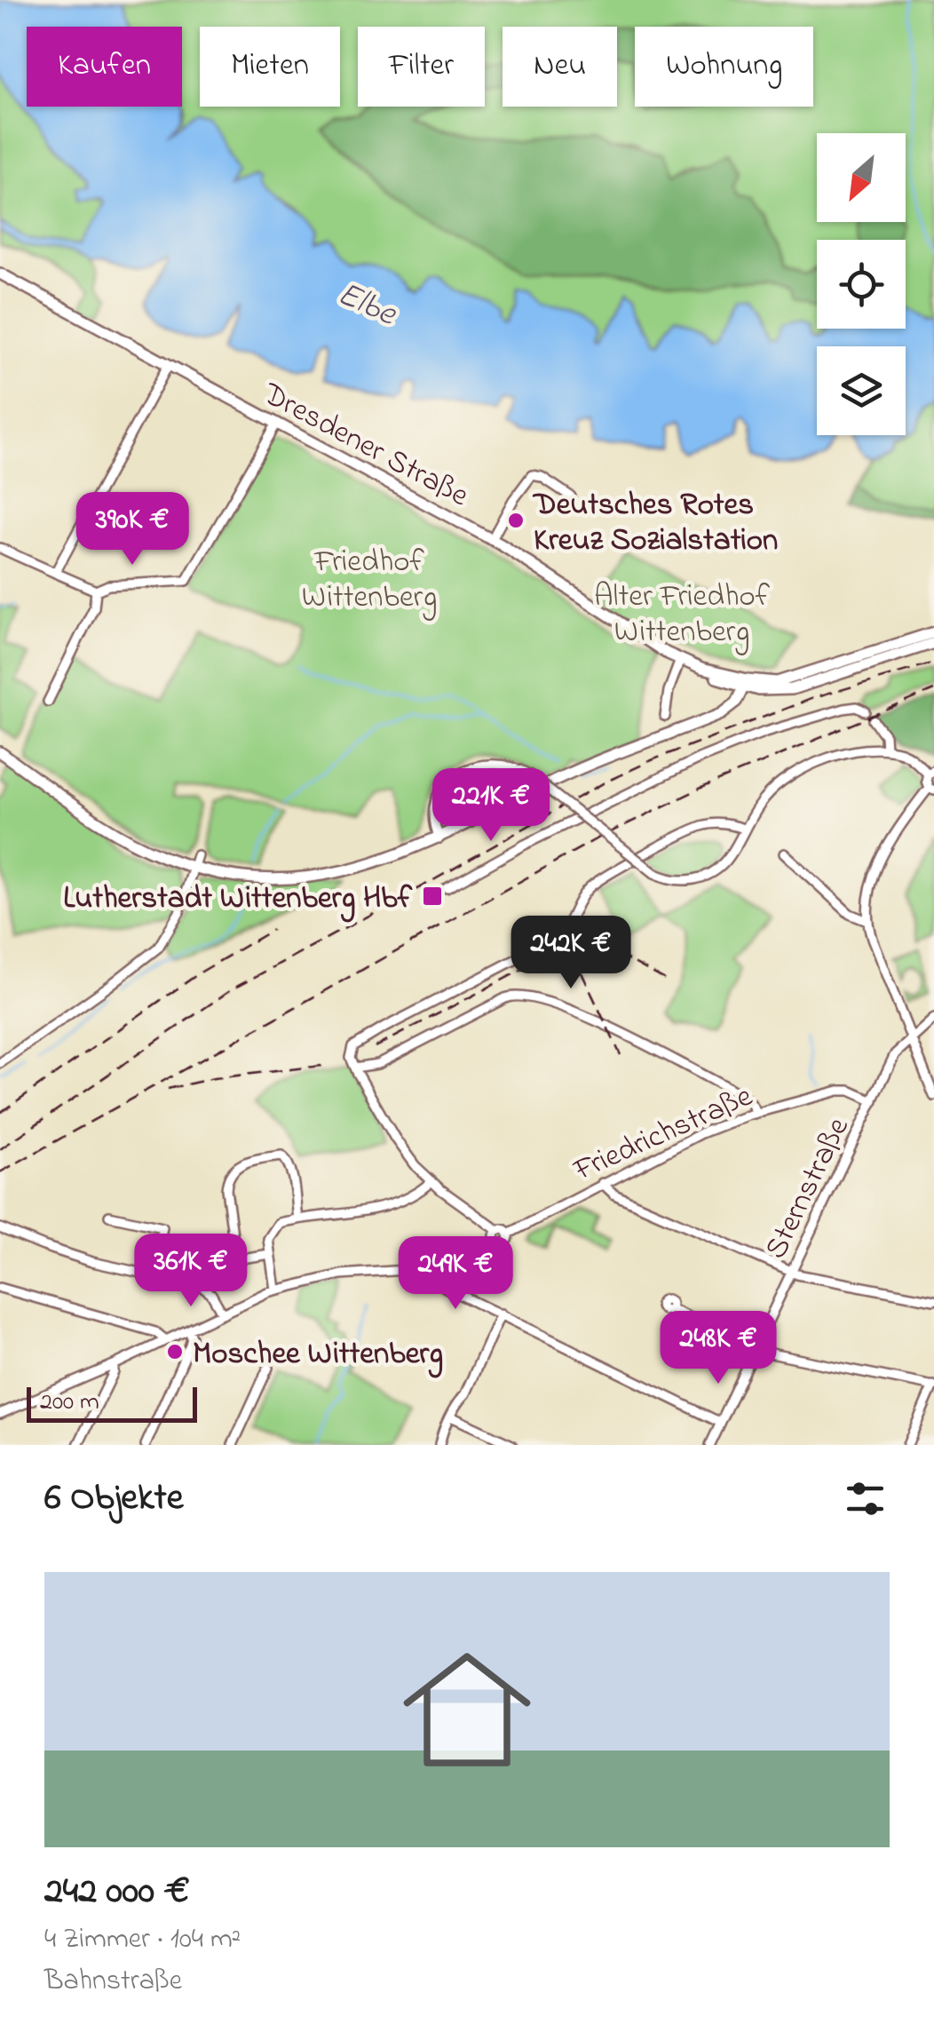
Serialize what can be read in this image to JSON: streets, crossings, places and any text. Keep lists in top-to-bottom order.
{
  "streets": {
    "main road": ["Dresdener Straße"],
    "street": ["Friedrichstraße", "Sternstraße"]
  },
  "crossings": [
    ["Friedrichstraße", "Sternstraße"]
  ],
  "water": ["Elbe"],
  "parks": ["Friedhof Wittenberg", "Alter Friedhof Wittenberg"],
  "places": {
    "other": ["Deutsches Rotes Kreuz Sozialstation", "Moschee Wittenberg"],
    "transit": ["Lutherstadt Wittenberg Hbf"]
  },
  "scale_bar": "200 m",
  "north": "bottom left",
  "page": {
    "chip": [
      "Kaufen",
      "Mieten",
      "Filter",
      "Neu",
      "Wohnung"
    ],
    "price": [
      "390K €",
      "221K €",
      "242K €",
      "361K €",
      "249K €",
      "248K €"
    ],
    "scale": "200 m",
    "heading": "6 Objekte",
    "list": [
      {
        "name": "242 000 €",
        "note": "4 Zimmer · 104 m² · Bahnstraße"
      }
    ]
  }
}
